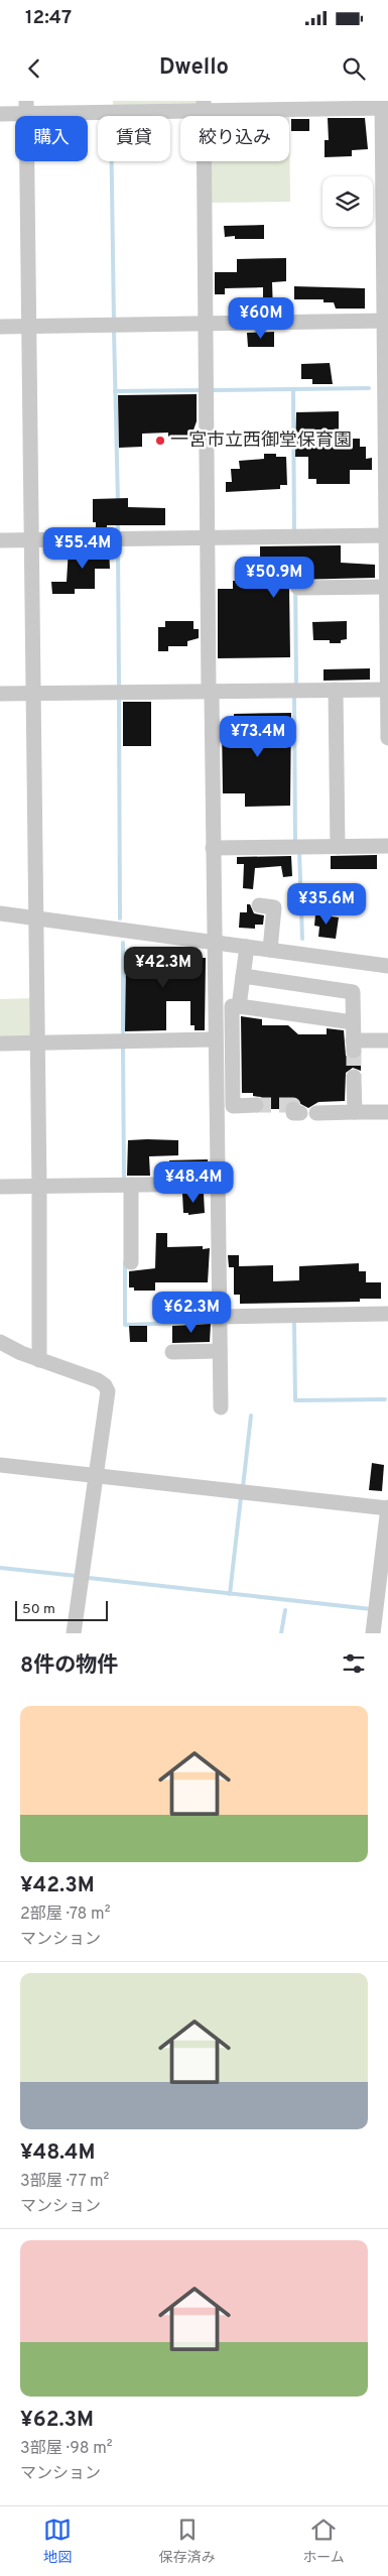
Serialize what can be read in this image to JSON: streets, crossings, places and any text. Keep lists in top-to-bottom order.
{
  "places": ["一宮市立西御堂保育園"],
  "scale_bar": "50 m",
  "page": {
    "status": "12:47",
    "header": "Dwello",
    "chip": ["購入", "賃貸", "絞り込み"],
    "price": [
      "¥60M",
      "¥55.4M",
      "¥50.9M",
      "¥73.4M",
      "¥35.6M",
      "¥42.3M",
      "¥48.4M",
      "¥62.3M"
    ],
    "scale": "50 m",
    "heading": "8件の物件",
    "list": [
      {
        "name": "¥42.3M",
        "note": "2部屋 · 78 m² · マンション"
      },
      {
        "name": "¥48.4M",
        "note": "3部屋 · 77 m² · マンション"
      },
      {
        "name": "¥62.3M",
        "note": "3部屋 · 98 m² · マンション"
      }
    ],
    "tabs": ["地図", "保存済み", "ホーム"]
  }
}
